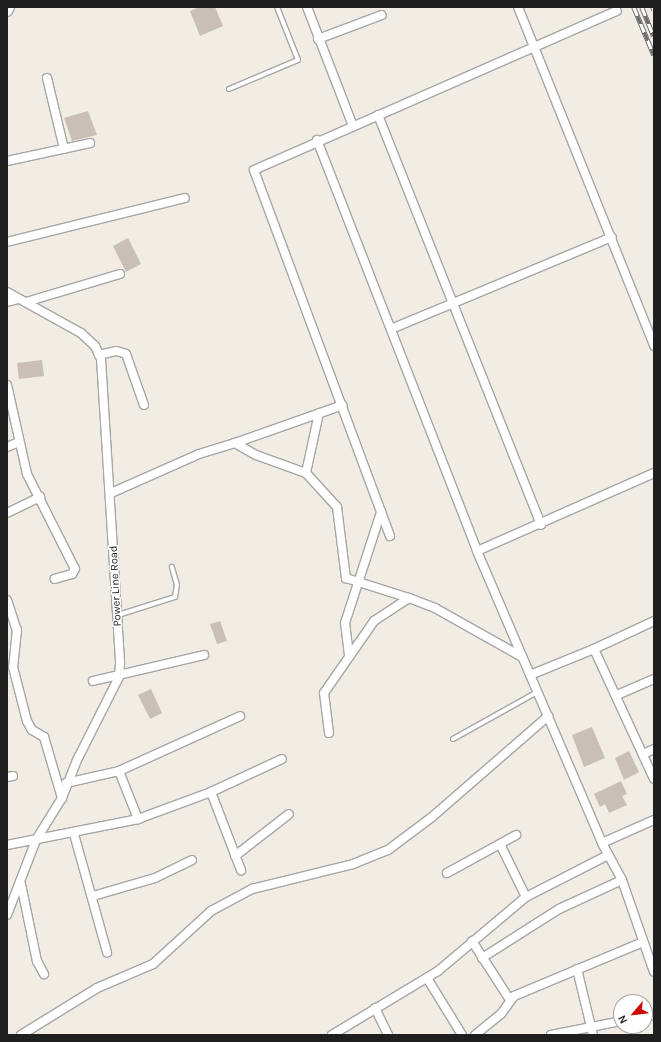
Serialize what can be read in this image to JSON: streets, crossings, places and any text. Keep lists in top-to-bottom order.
{
  "streets": {
    "street": ["Power Line Road"]
  },
  "north": "bottom left"
}
